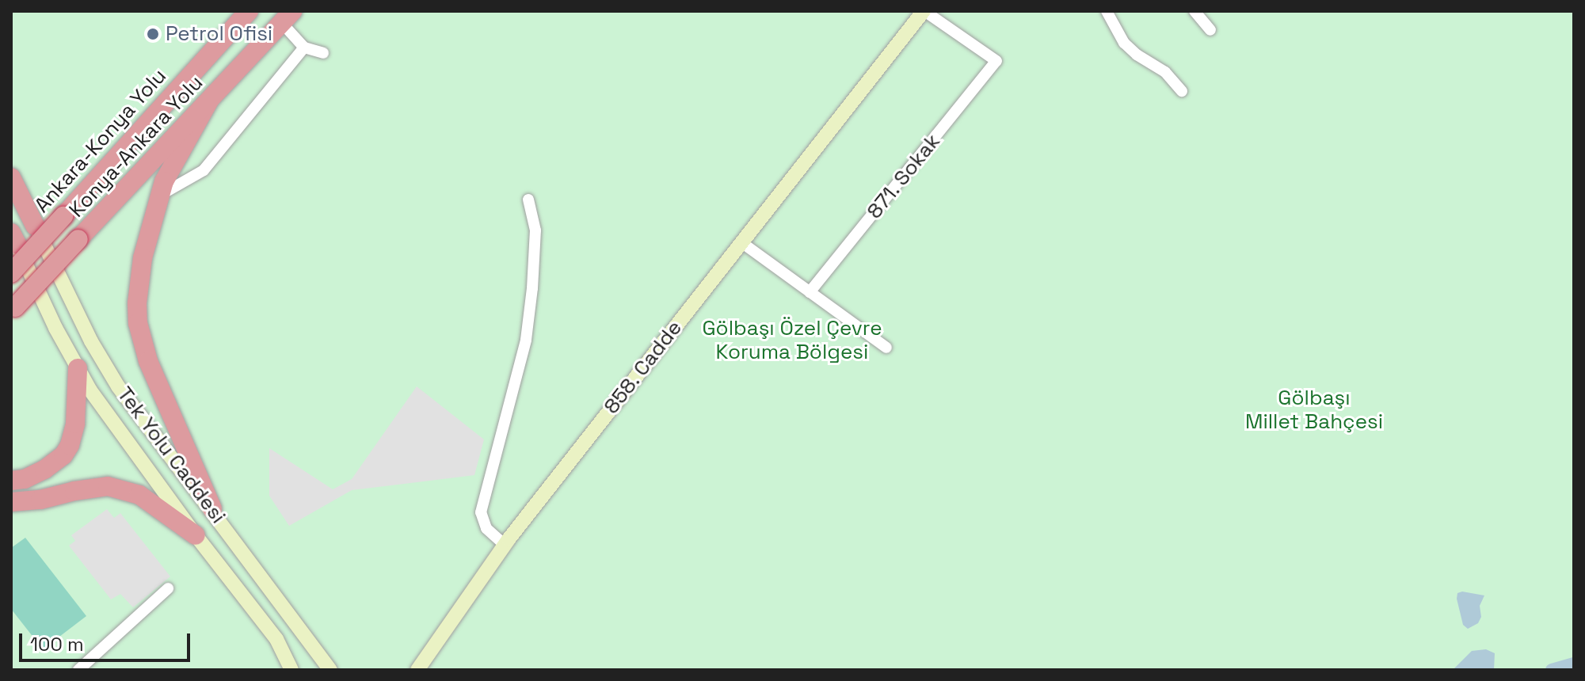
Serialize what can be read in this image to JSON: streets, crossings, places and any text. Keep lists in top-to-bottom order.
{
  "streets": {
    "highway": ["Ankara-Konya Yolu", "Konya-Ankara Yolu"],
    "main road": ["858. Cadde", "Tek Yolu Caddesi"],
    "street": ["871. Sokak"]
  },
  "crossings": [
    ["871. Sokak", "858. Cadde"]
  ],
  "parks": ["Gölbaşı Özel Çevre Koruma Bölgesi", "Gölbaşı Millet Bahçesi"],
  "places": ["Petrol Ofisi"],
  "scale_bar": "100 m"
}
